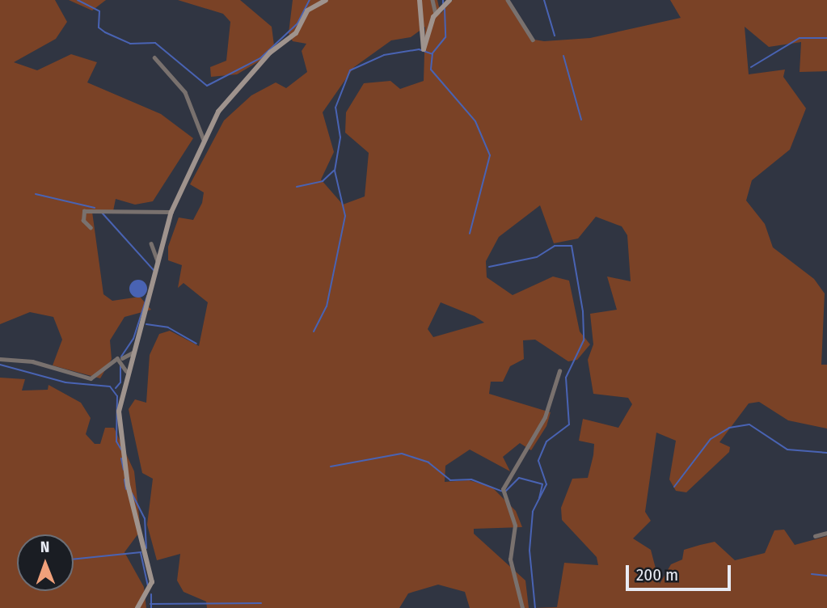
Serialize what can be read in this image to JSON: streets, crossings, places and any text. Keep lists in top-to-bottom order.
{
  "scale_bar": "200 m",
  "north": "top"
}
